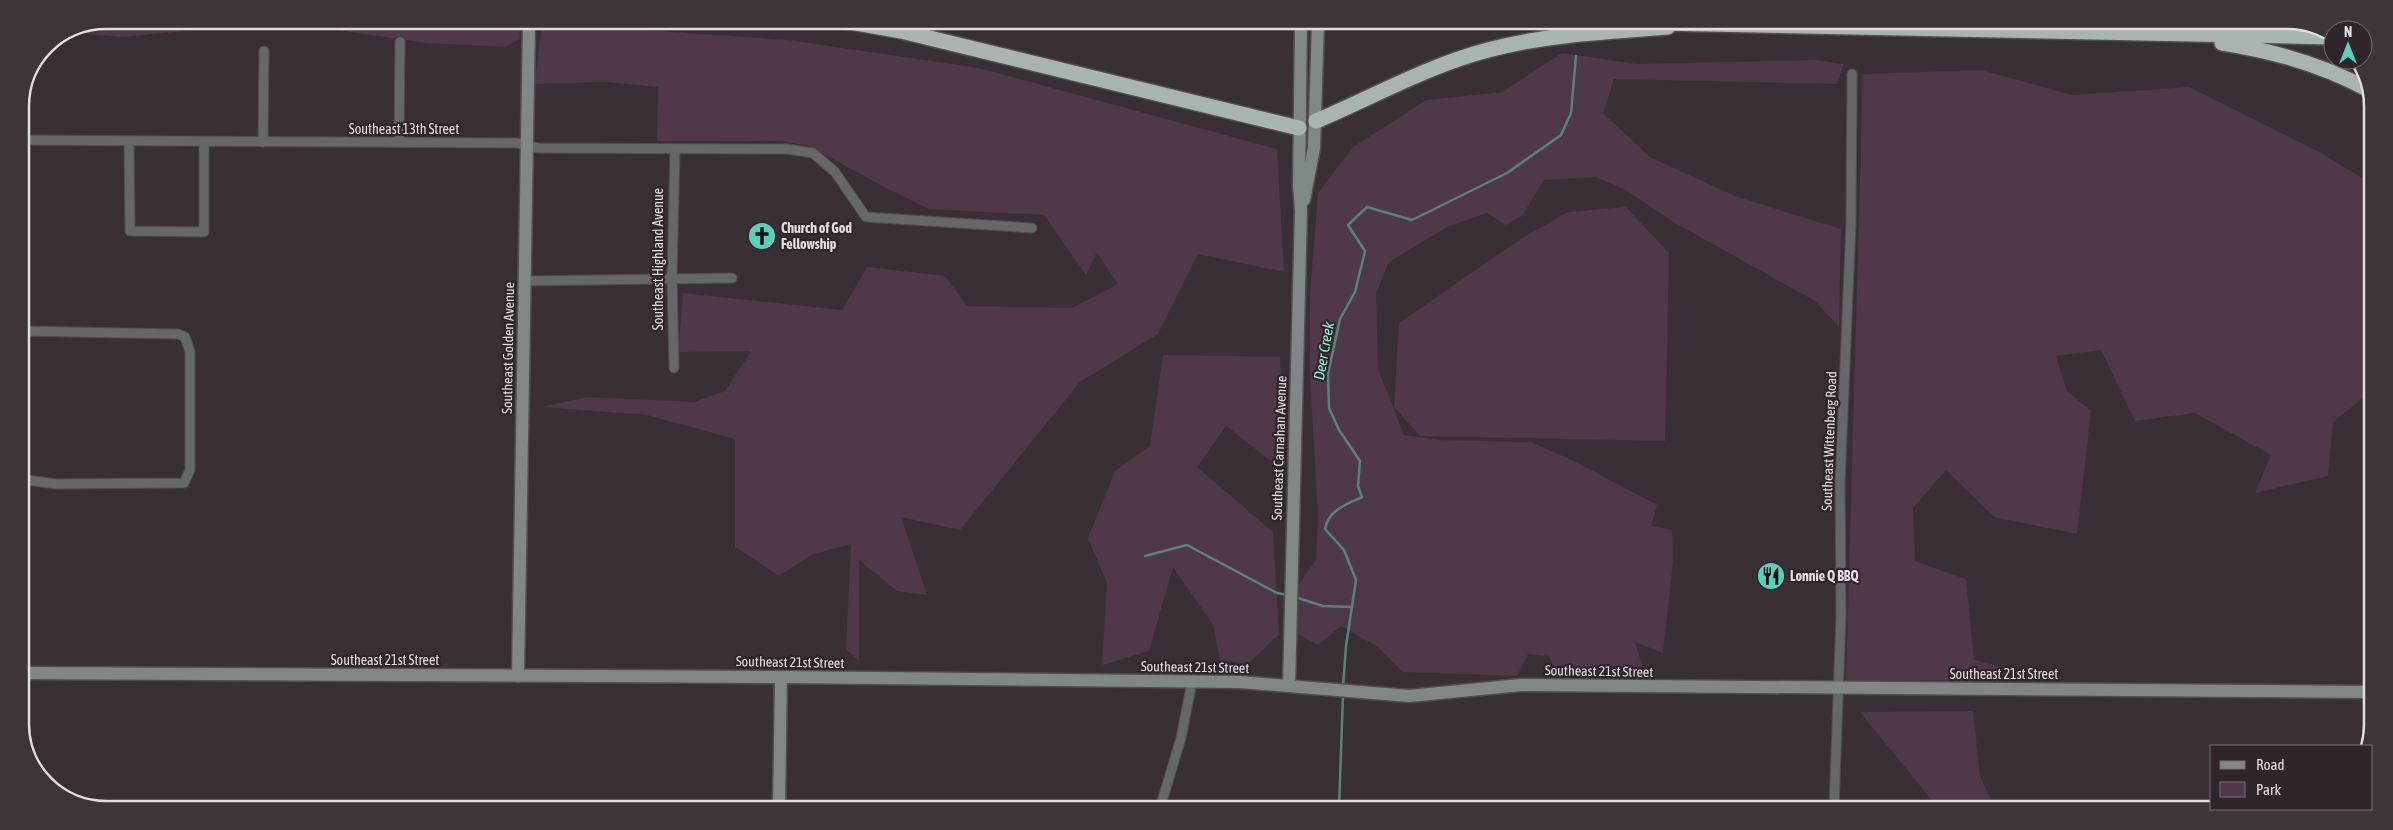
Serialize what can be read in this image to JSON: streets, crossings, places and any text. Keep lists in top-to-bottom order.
{
  "streets": {
    "street": [
      "Southeast 13th Street",
      "Southeast Highland Avenue",
      "Southeast Golden Avenue",
      "Southeast Wittenberg Road",
      "Southeast Carnahan Avenue",
      "Southeast 21st Street"
    ]
  },
  "crossings": [
    ["Southeast 13th Street", "Southeast Highland Avenue"],
    ["Southeast 13th Street", "Southeast Golden Avenue"],
    ["Southeast Golden Avenue", "Southeast 21st Street"],
    ["Southeast Wittenberg Road", "Southeast 21st Street"],
    ["Southeast Carnahan Avenue", "Southeast 21st Street"]
  ],
  "water": ["Deer Creek"],
  "places": {
    "church": ["Church of God Fellowship"],
    "restaurant": ["Lonnie Q BBQ"]
  },
  "legend": ["Road", "Park"],
  "north": "top"
}
